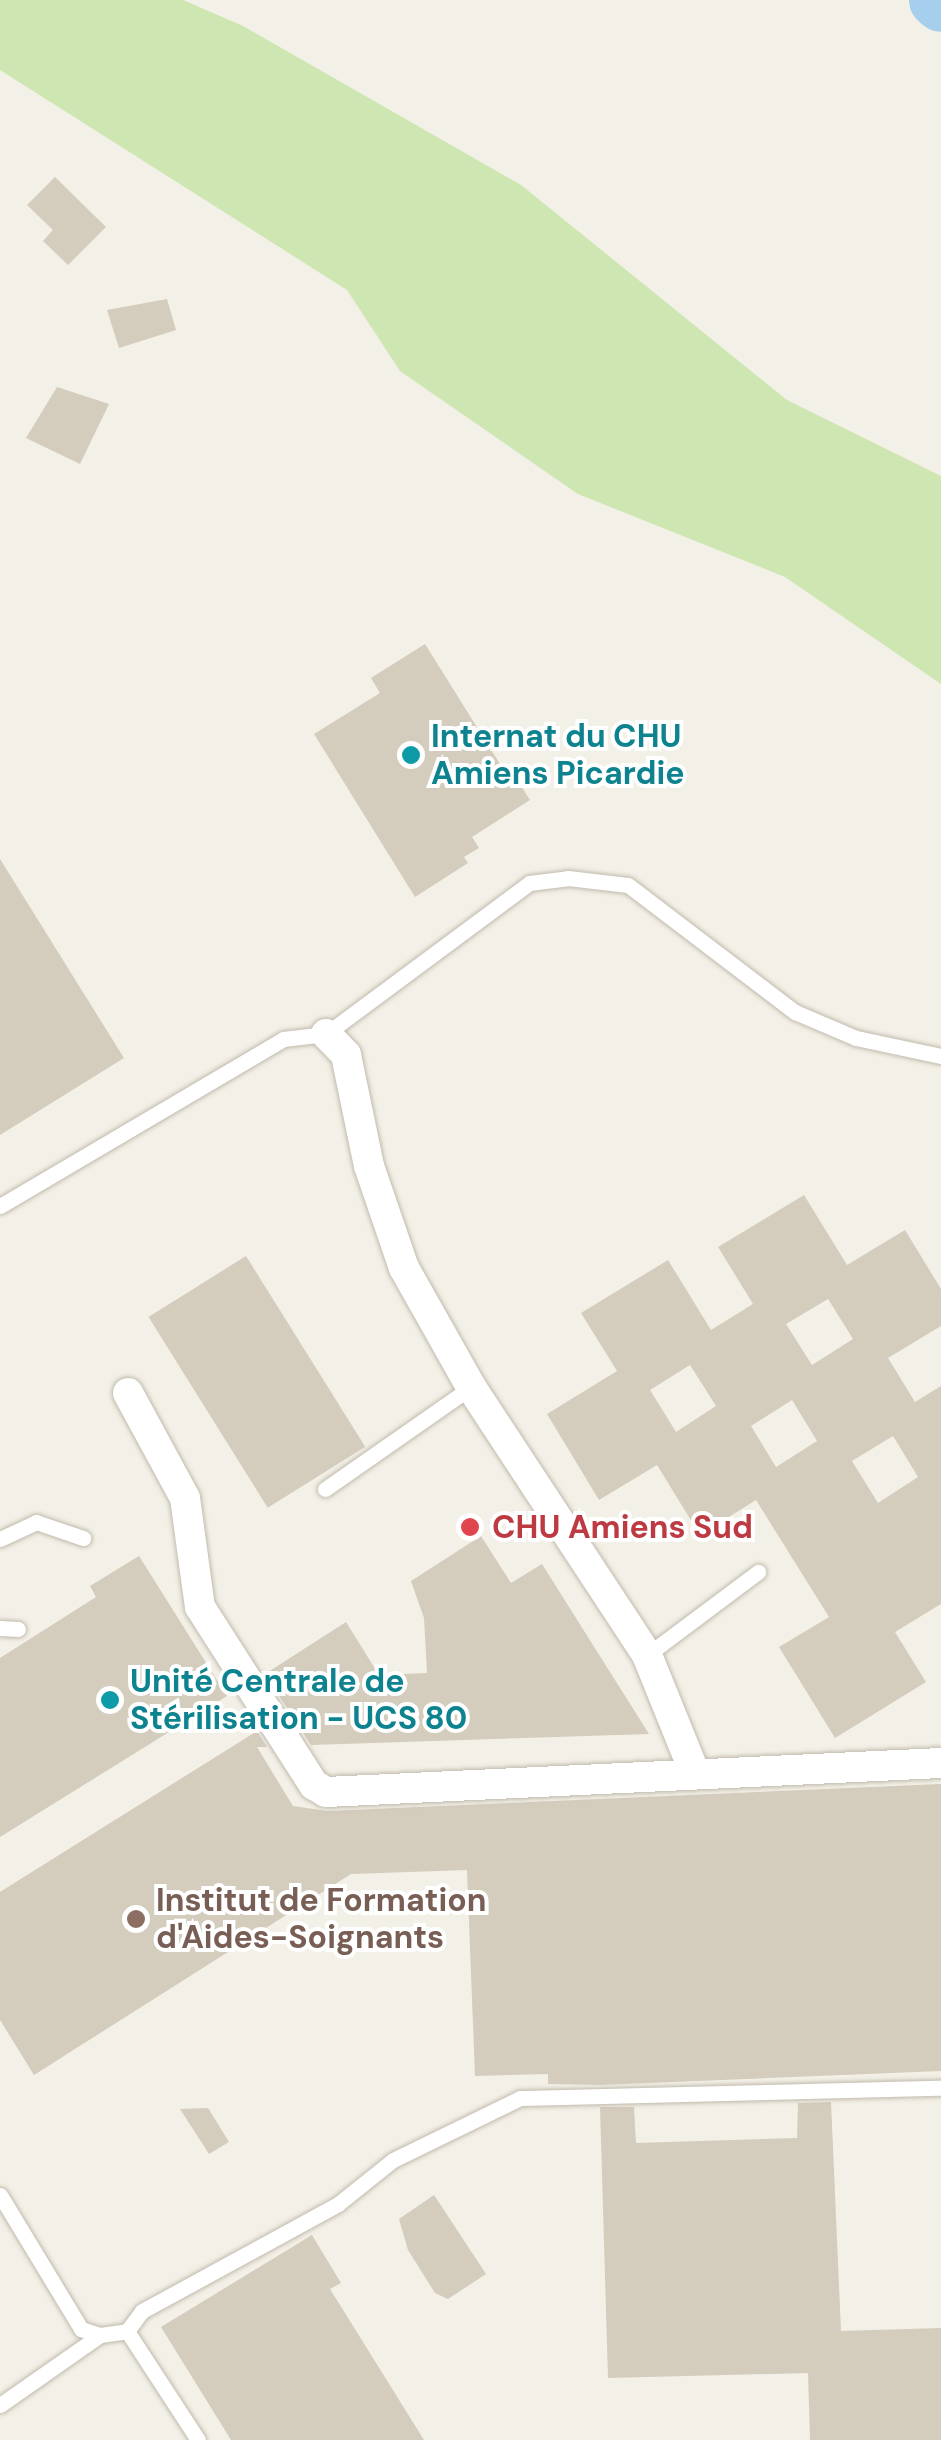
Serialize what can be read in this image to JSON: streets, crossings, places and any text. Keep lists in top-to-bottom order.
{
  "places": [
    "Internat du CHU Amiens Picardie",
    "CHU Amiens Sud",
    "Unité Centrale de Stérilisation - UCS 80",
    "Institut de Formation d'Aides-Soignants"
  ]
}
